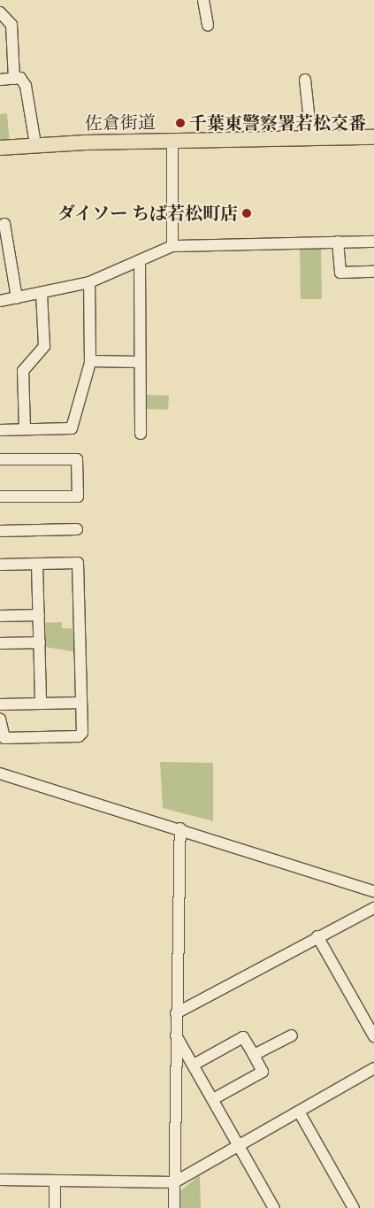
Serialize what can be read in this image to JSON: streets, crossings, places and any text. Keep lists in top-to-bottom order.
{
  "streets": {
    "main road": ["佐倉街道"]
  },
  "places": ["千葉東警察署若松交番", "ダイソー ちば若松町店"]
}
